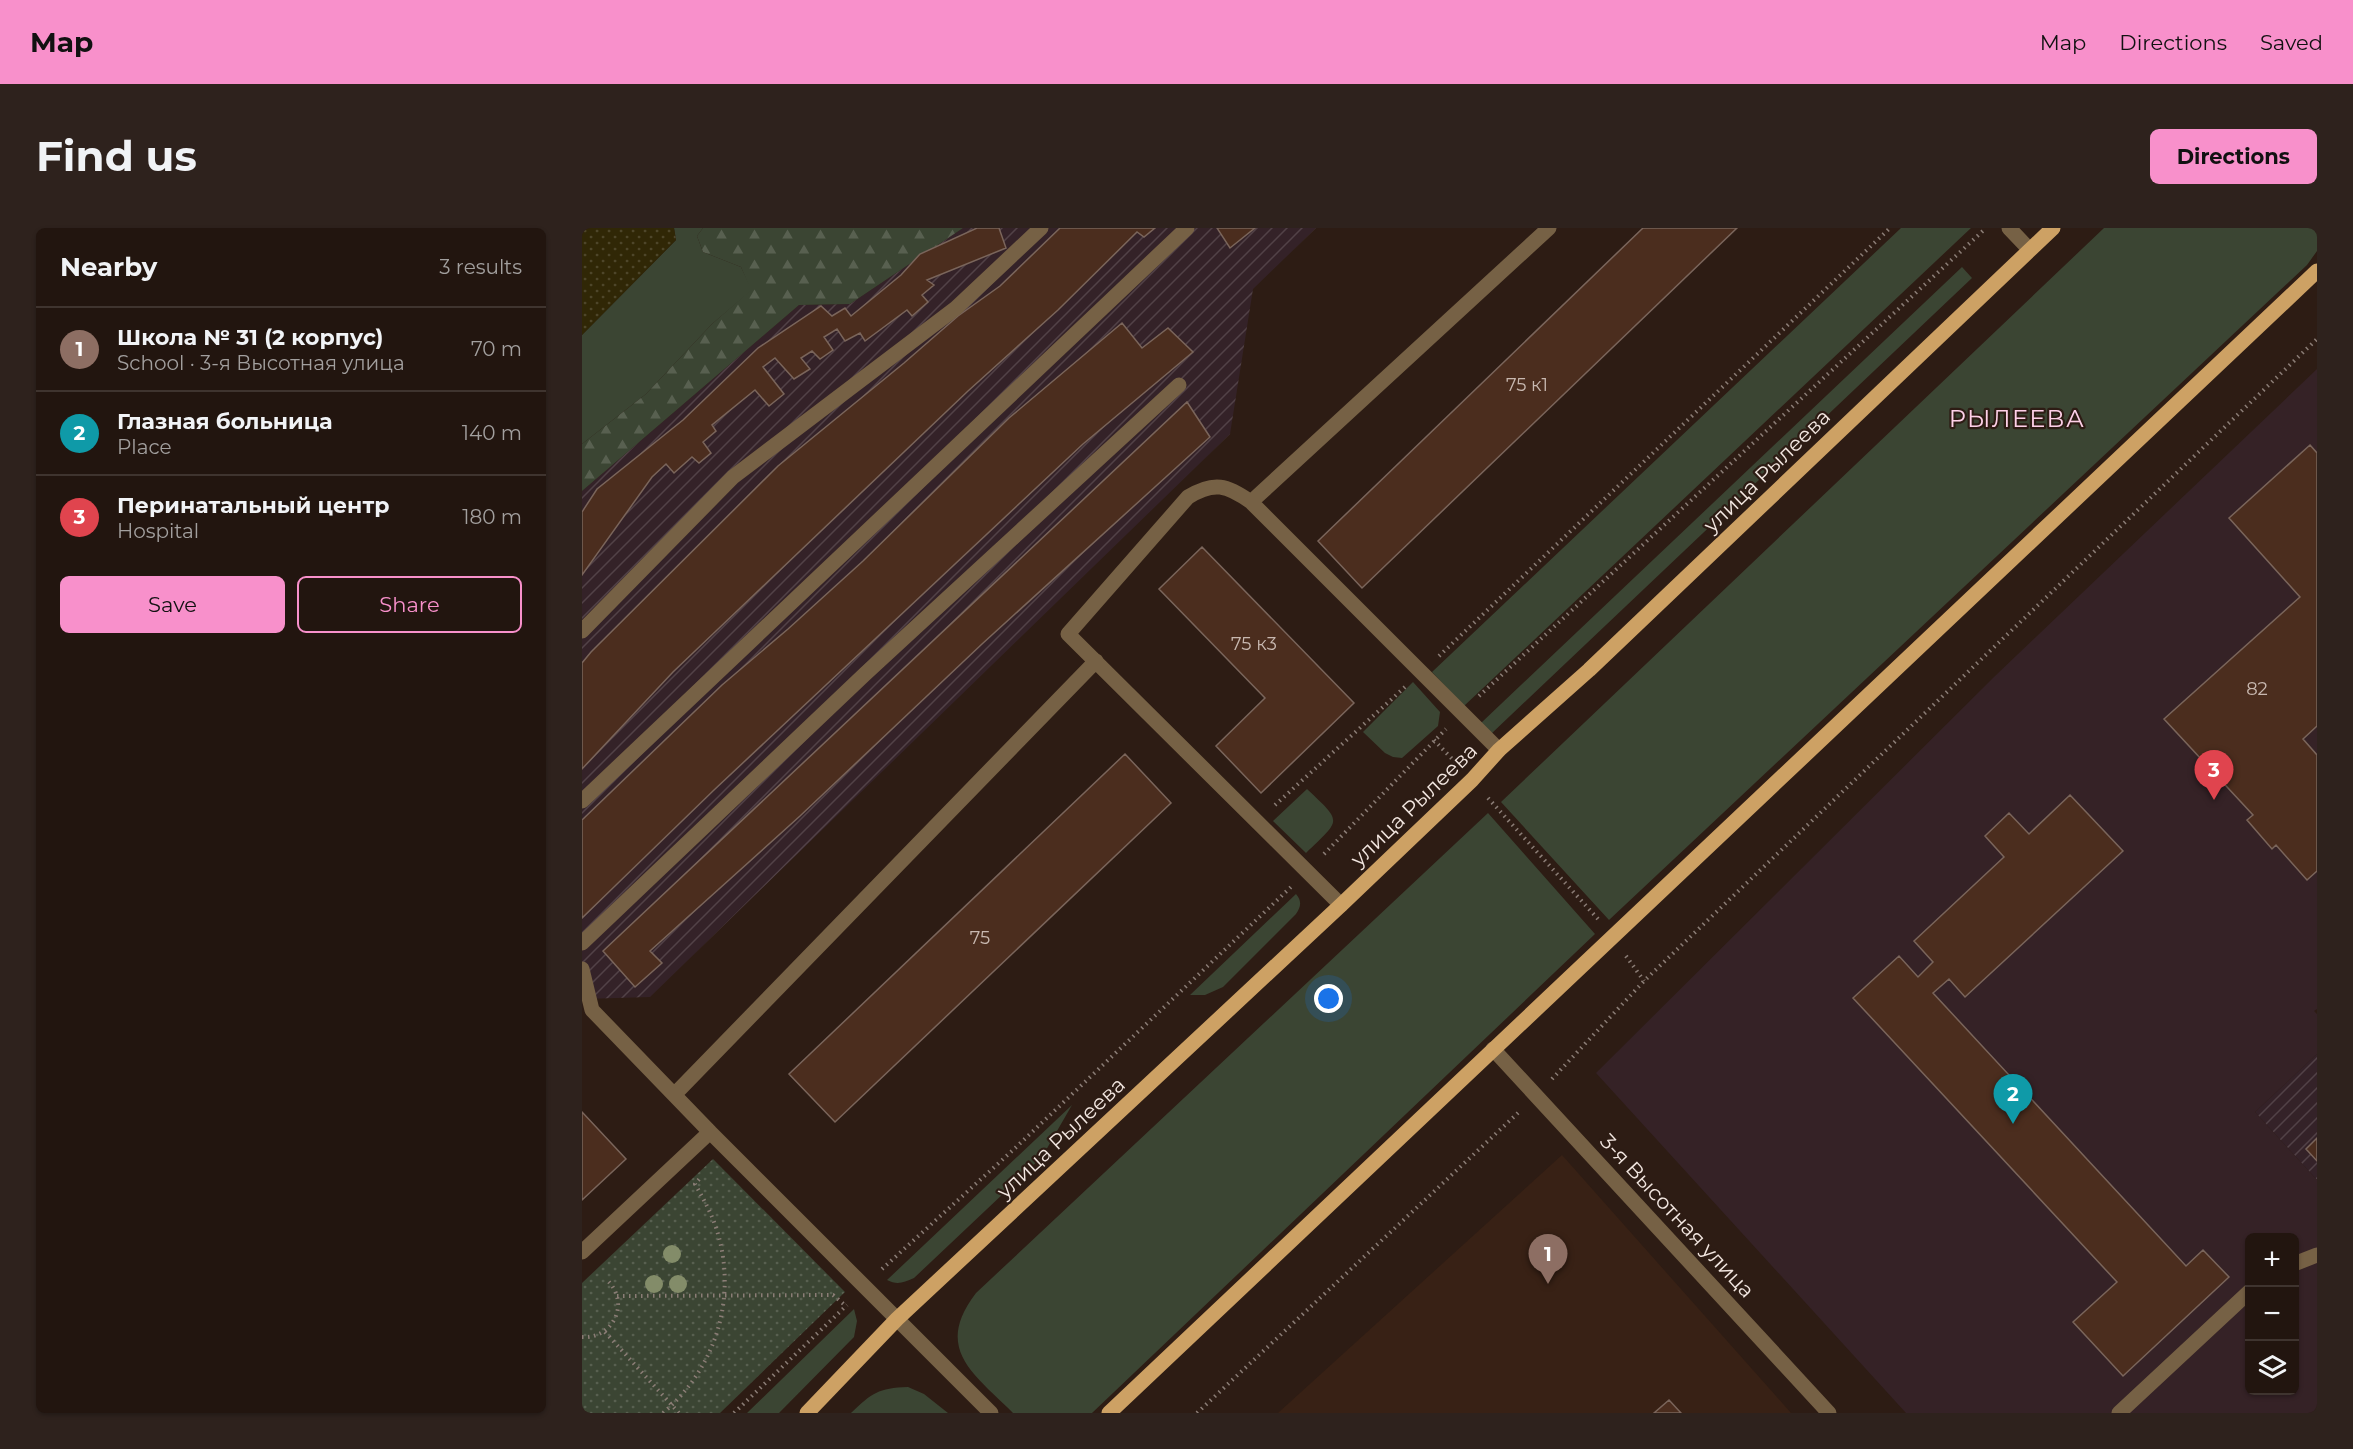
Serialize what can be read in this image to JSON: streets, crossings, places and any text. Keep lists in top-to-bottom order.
{
  "streets": {
    "main road": ["улица Рылеева"],
    "street": ["3-я Высотная улица"]
  },
  "districts": ["РЫЛЕЕВА"],
  "house_numbers": [
    "75 к1",
    "75 к3",
    "82",
    "75"
  ],
  "page": {
    "header": "Map",
    "nav": ["Map", "Directions", "Saved"],
    "buttons": [
      "Directions",
      ["Save", "Share"]
    ],
    "title": "Find us",
    "heading": ["Nearby", "3 results"],
    "list": [
      {
        "mark": "1",
        "name": "Школа № 31 (2 корпус)",
        "note": "School · 3-я Высотная улица",
        "value": "70 m"
      },
      {
        "mark": "2",
        "name": "Глазная больница",
        "note": "Place",
        "value": "140 m"
      },
      {
        "mark": "3",
        "name": "Перинатальный центр",
        "note": "Hospital",
        "value": "180 m"
      }
    ],
    "pins": ["3", "2", "1"],
    "map_buttons": ["+", "−"]
  }
}
